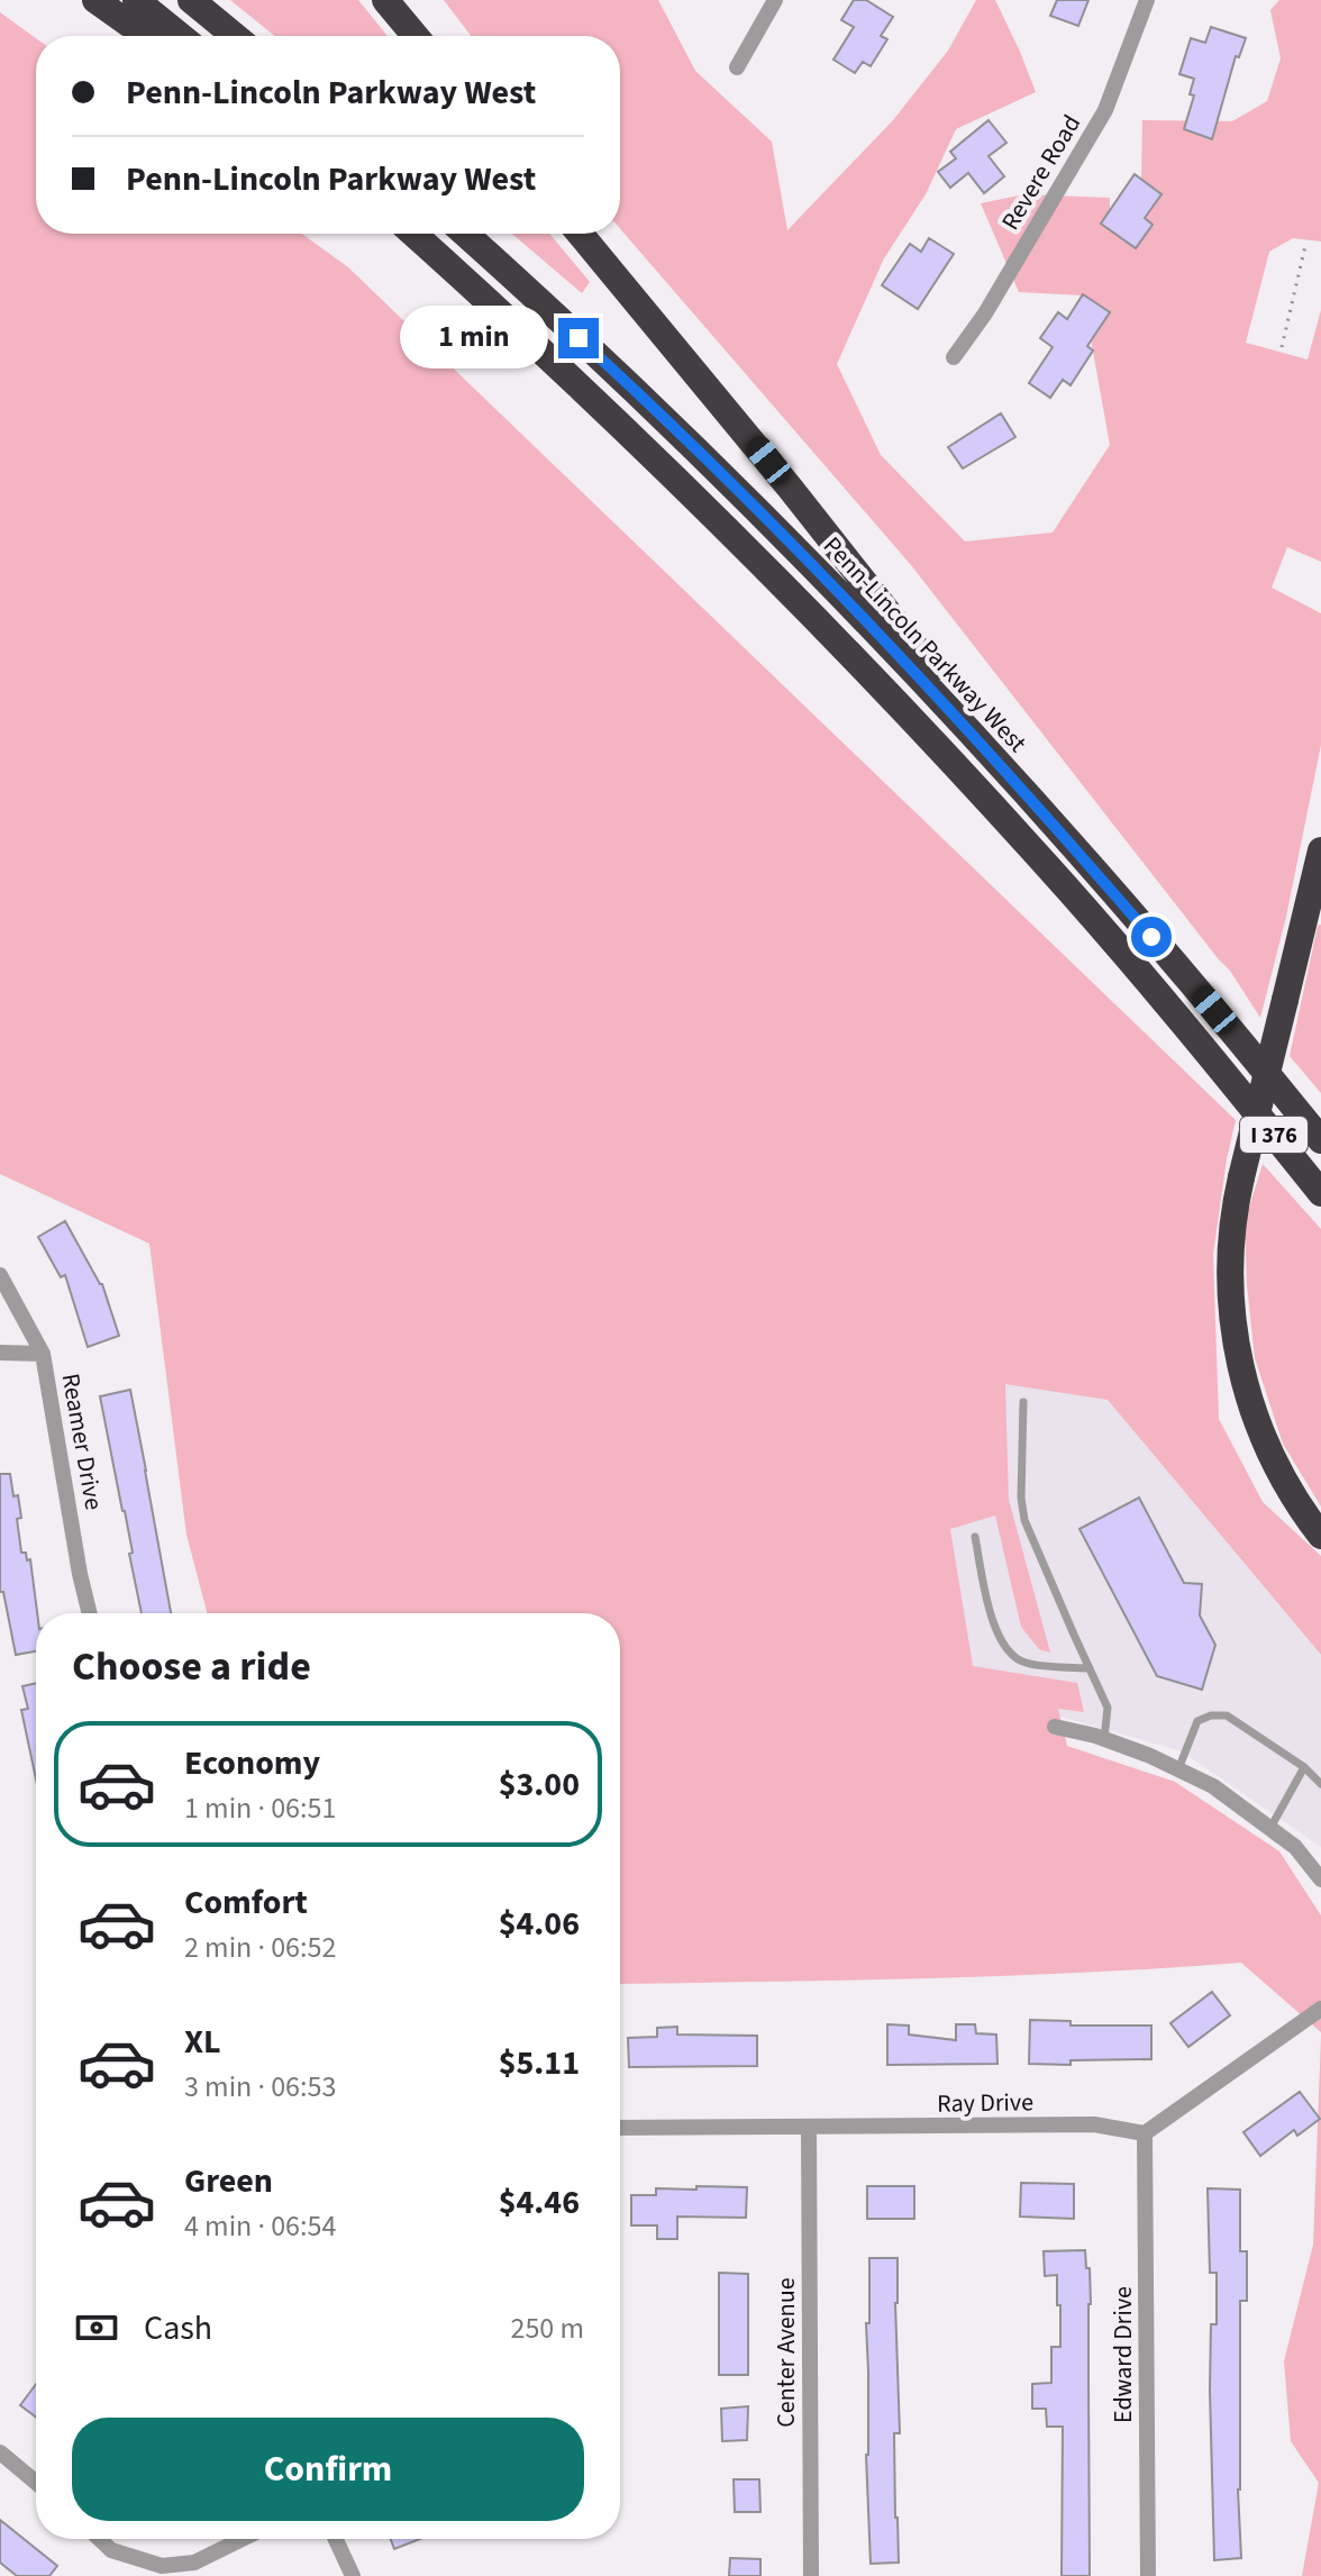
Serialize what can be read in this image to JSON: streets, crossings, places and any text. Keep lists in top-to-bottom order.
{
  "streets": {
    "highway": ["Penn-Lincoln Parkway West", "I 376"],
    "street": [
      "Revere Road",
      "Reamer Drive",
      "Ray Drive",
      "Center Avenue",
      "Edward Drive"
    ]
  },
  "crossings": [
    ["Ray Drive", "Center Avenue"],
    ["Ray Drive", "Edward Drive"]
  ],
  "page": {
    "banner": ["Penn-Lincoln Parkway West", "Penn-Lincoln Parkway West"],
    "bubble": "1 min",
    "heading": "Choose a ride",
    "list": [
      {
        "name": "Economy",
        "note": "1 min · 06:51",
        "value": "$3.00"
      },
      {
        "name": "Comfort",
        "note": "2 min · 06:52",
        "value": "$4.06"
      },
      {
        "name": "XL",
        "note": "3 min · 06:53",
        "value": "$5.11"
      },
      {
        "name": "Green",
        "note": "4 min · 06:54",
        "value": "$4.46"
      }
    ],
    "pay": ["Cash", "250 m"],
    "buttons": "Confirm"
  }
}
